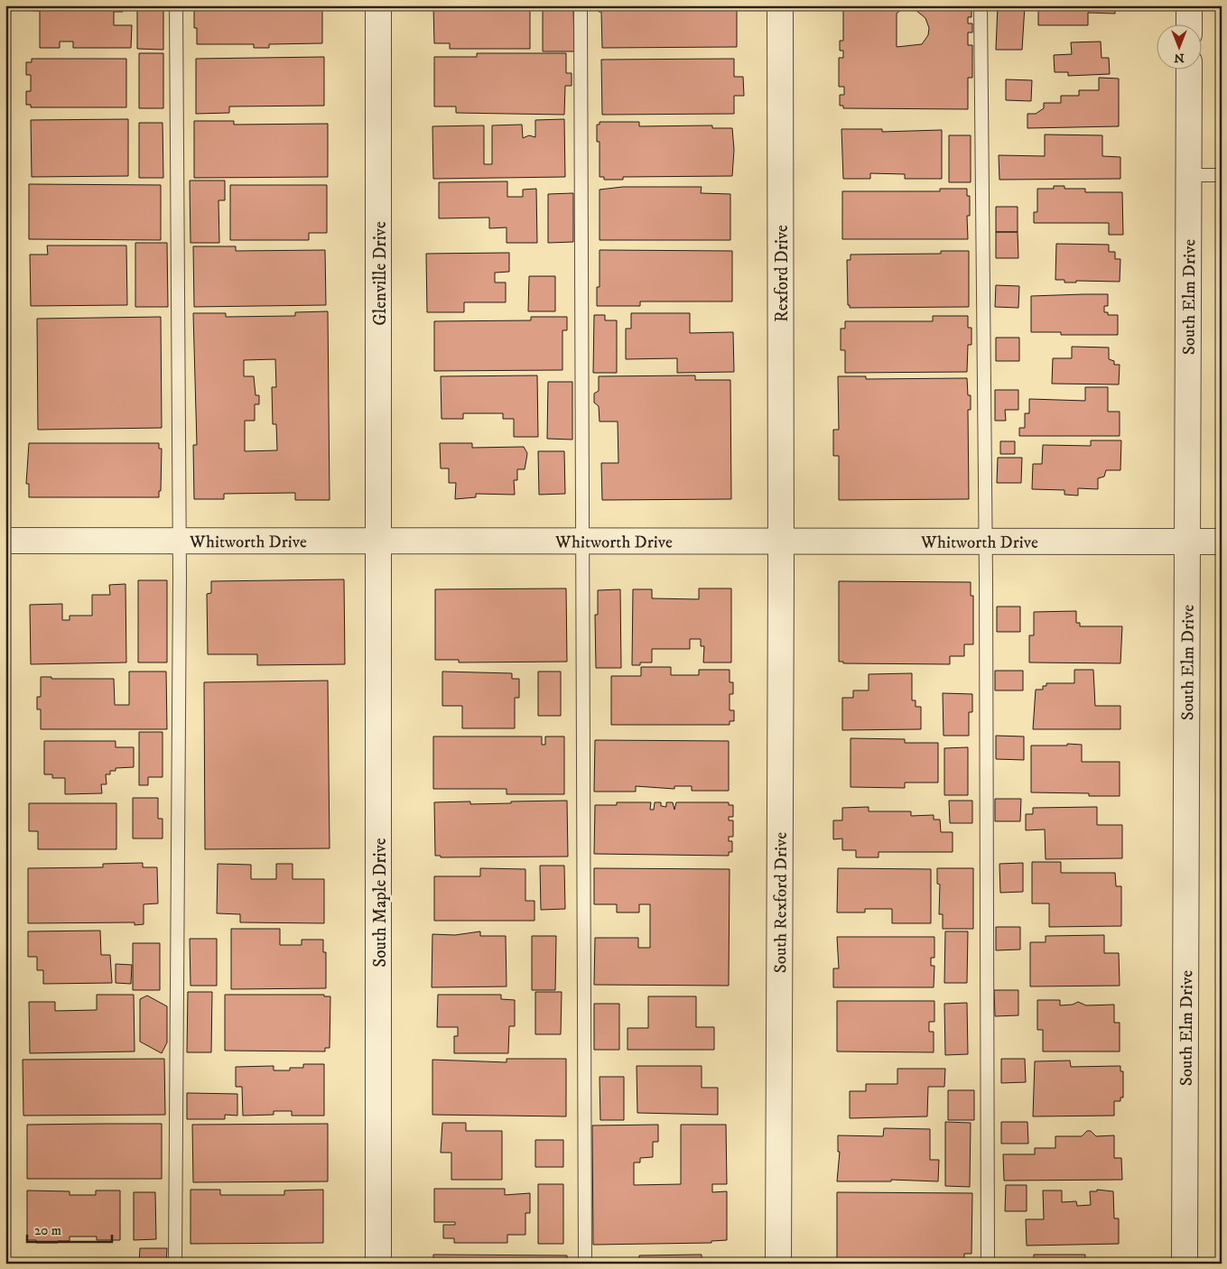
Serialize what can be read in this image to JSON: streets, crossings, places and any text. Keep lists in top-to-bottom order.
{
  "streets": {
    "street": [
      "Glenville Drive",
      "Rexford Drive",
      "South Elm Drive",
      "Whitworth Drive",
      "South Maple Drive",
      "South Rexford Drive"
    ]
  },
  "crossings": [
    ["Glenville Drive", "Whitworth Drive"],
    ["Glenville Drive", "South Maple Drive"],
    ["Rexford Drive", "Whitworth Drive"],
    ["Rexford Drive", "South Rexford Drive"],
    ["South Elm Drive", "Whitworth Drive"],
    ["Whitworth Drive", "South Maple Drive"],
    ["Whitworth Drive", "South Rexford Drive"]
  ],
  "scale_bar": "20 m",
  "north": "bottom"
}
